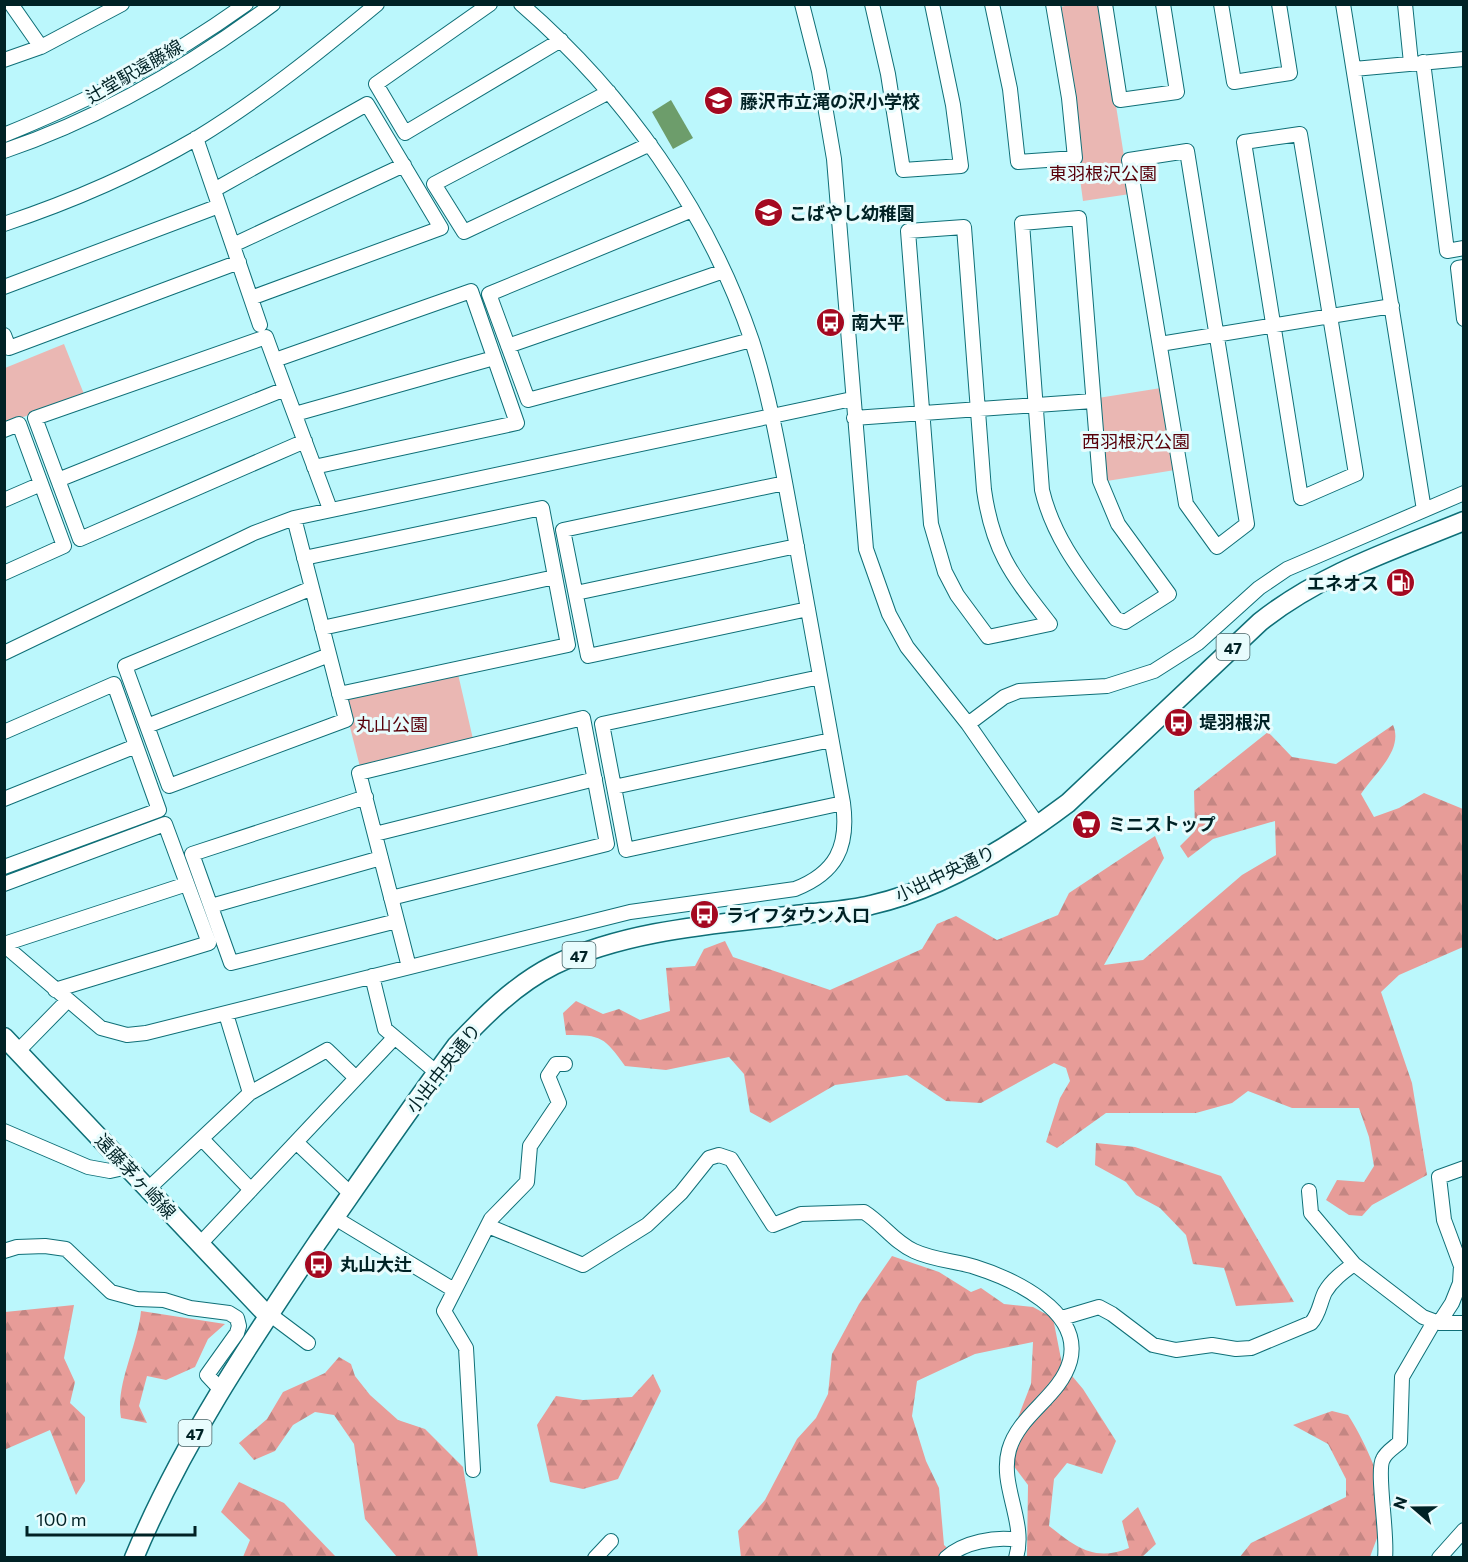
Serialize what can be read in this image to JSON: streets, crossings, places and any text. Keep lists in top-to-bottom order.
{
  "streets": {
    "main road": ["47", "小出中央通り", "遠藤茅ヶ崎線"],
    "street": ["辻堂駅遠藤線"]
  },
  "crossings": [
    ["小出中央通り", "遠藤茅ヶ崎線"]
  ],
  "parks": ["東羽根沢公園", "西羽根沢公園", "丸山公園"],
  "places": {
    "school or university": ["藤沢市立滝の沢小学校", "こばやし幼稚園"],
    "bus stop": [
      "南大平",
      "堤羽根沢",
      "ライフタウン入口",
      "丸山大辻"
    ],
    "fuel station": ["エネオス"],
    "supermarket": ["ミニストップ"]
  },
  "scale_bar": "100 m",
  "north": "left"
}
